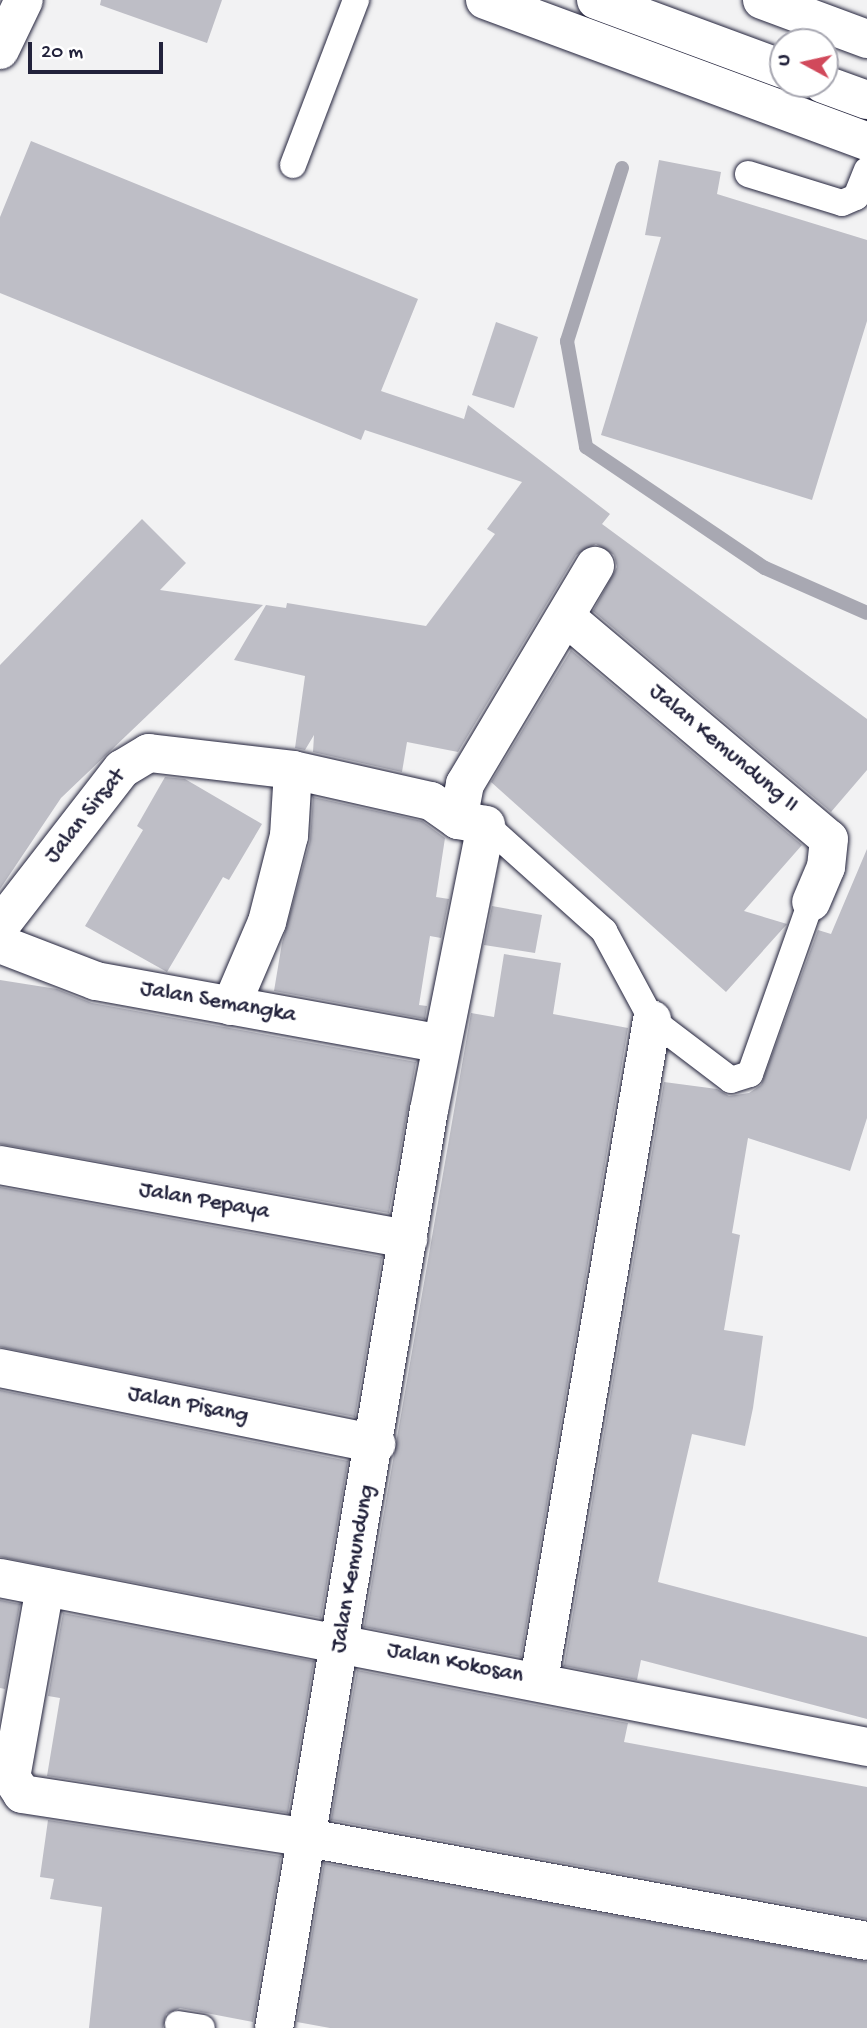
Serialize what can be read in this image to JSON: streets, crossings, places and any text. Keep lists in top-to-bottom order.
{
  "streets": {
    "main road": [
      "Jalan Kemundung II",
      "Jalan Sirsat",
      "Jalan Semangka",
      "Jalan Pepaya",
      "Jalan Pisang",
      "Jalan Kemundung",
      "Jalan Kokosan"
    ]
  },
  "crossings": [
    ["Jalan Kemundung II", "Jalan Kemundung"],
    ["Jalan Sirsat", "Jalan Kemundung"],
    ["Jalan Semangka", "Jalan Kemundung"],
    ["Jalan Pepaya", "Jalan Kemundung"],
    ["Jalan Pisang", "Jalan Kemundung"],
    ["Jalan Kemundung", "Jalan Kokosan"]
  ],
  "scale_bar": "20 m",
  "north": "left"
}
